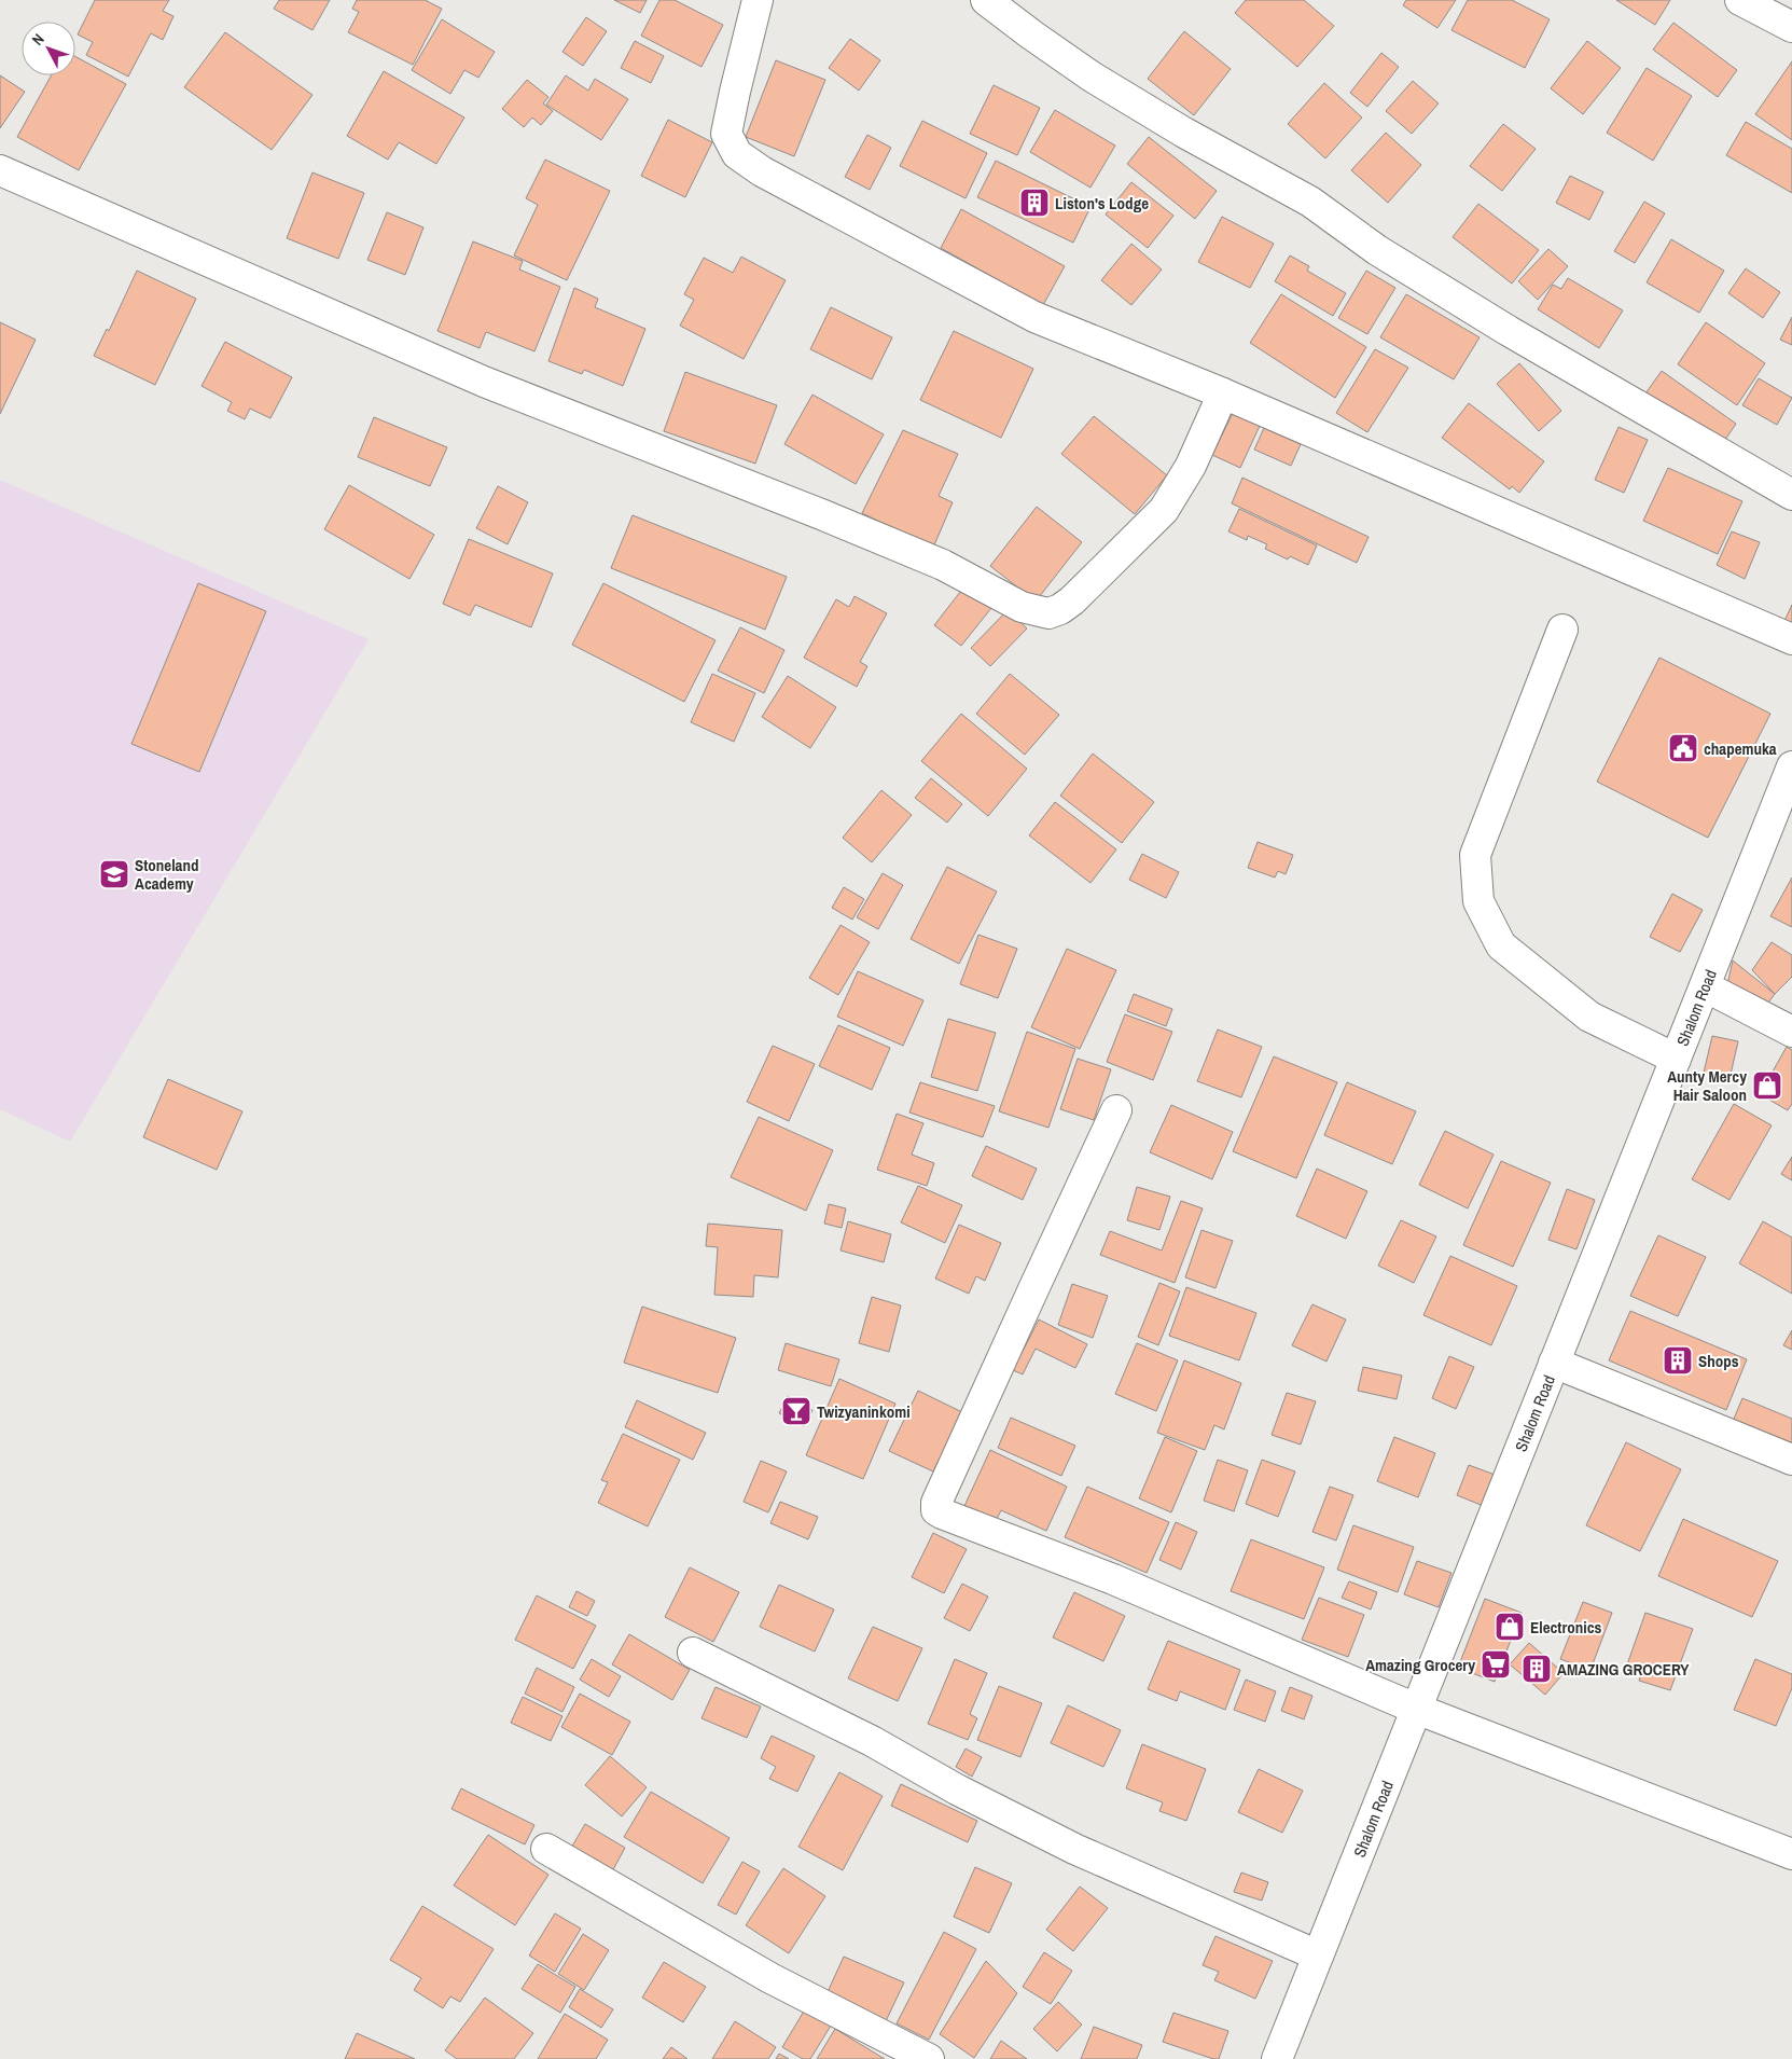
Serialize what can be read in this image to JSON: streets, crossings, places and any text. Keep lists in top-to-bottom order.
{
  "streets": {
    "street": ["Shalom Road"]
  },
  "places": {
    "building": ["Liston's Lodge", "Shops", "AMAZING GROCERY"],
    "public building": ["chapemuka"],
    "school or university": ["Stoneland Academy"],
    "shop": ["Aunty Mercy Hair Saloon", "Electronics"],
    "bar": ["Twizyaninkomi"],
    "supermarket": ["Amazing Grocery"]
  },
  "north": "top left"
}
